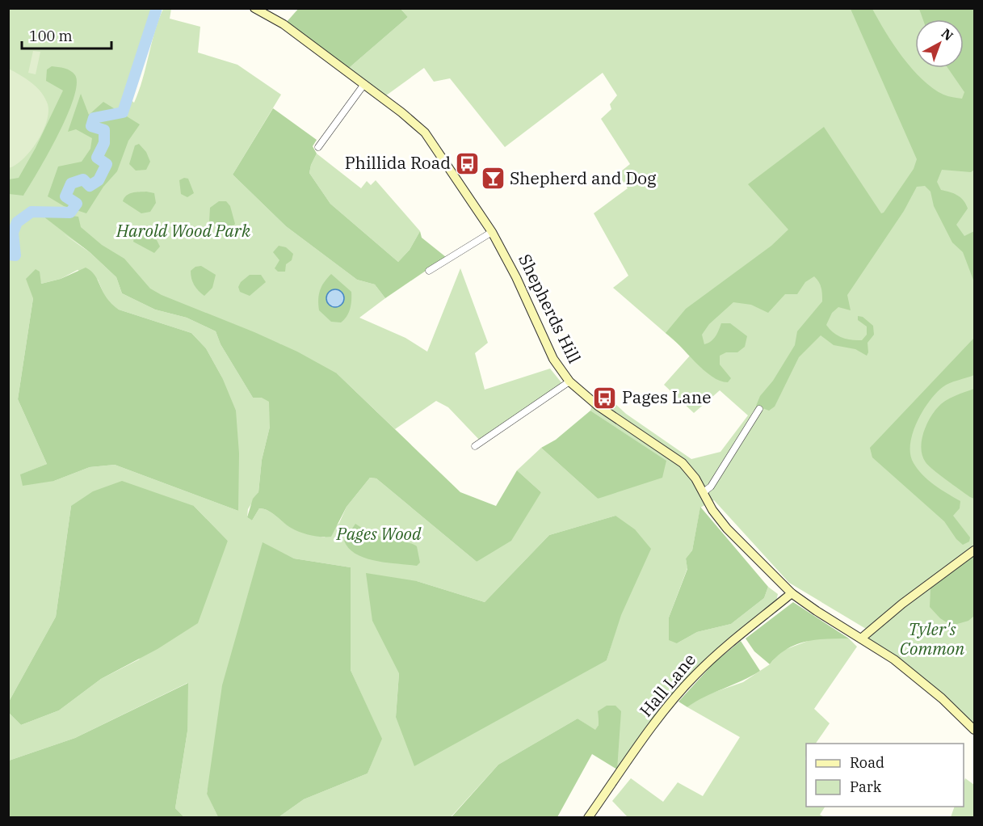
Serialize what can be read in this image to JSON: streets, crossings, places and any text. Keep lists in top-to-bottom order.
{
  "streets": {
    "street": ["Shepherds Hill", "Hall Lane"]
  },
  "crossings": [
    ["Shepherds Hill", "Hall Lane"]
  ],
  "parks": ["Harold Wood Park", "Pages Wood", "Tyler's Common"],
  "places": {
    "bus stop": ["Phillida Road", "Pages Lane"],
    "bar": ["Shepherd and Dog"]
  },
  "legend": ["Road", "Park"],
  "scale_bar": "100 m",
  "north": "top right"
}
